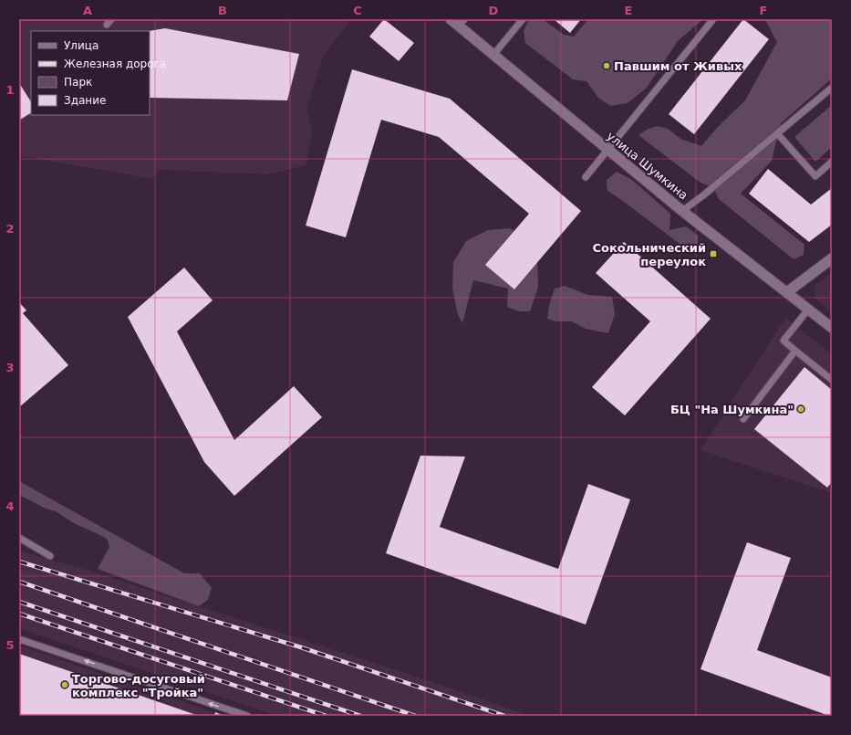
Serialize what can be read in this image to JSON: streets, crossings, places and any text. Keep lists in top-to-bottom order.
{
  "streets": {
    "street": ["улица Шумкина"]
  },
  "places": {
    "other": ["Павшим от Живых", "БЦ \"На Шумкина\"", "Торгово-досуговый комплекс \"Тройка\""],
    "transit": ["Сокольнический переулок"]
  },
  "legend": [
    "Улица",
    "Железная дорога",
    "Парк",
    "Здание"
  ],
  "grid": {
    "columns": [
      "A",
      "B",
      "C",
      "D",
      "E",
      "F"
    ],
    "rows": [
      "1",
      "2",
      "3",
      "4",
      "5"
    ]
  }
}
